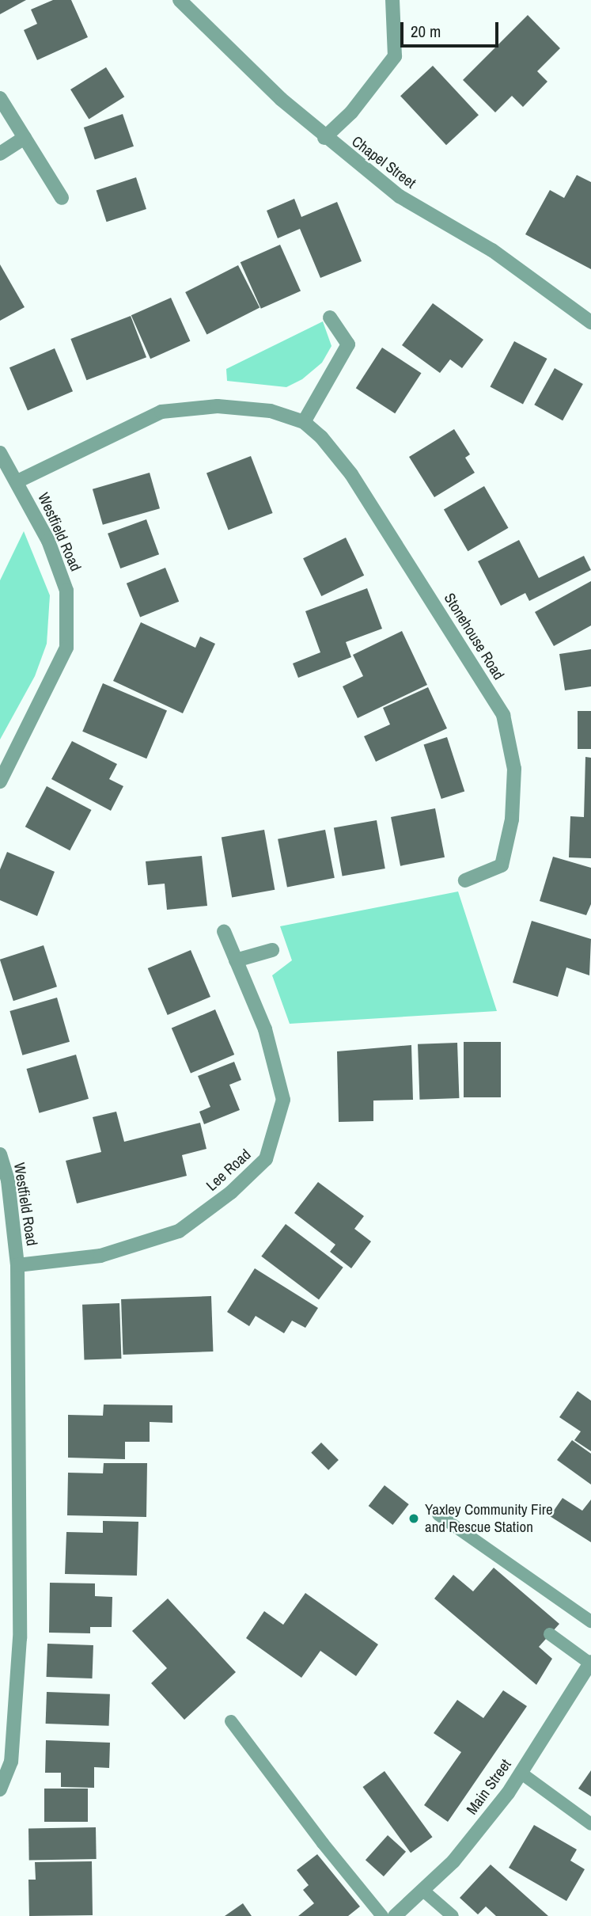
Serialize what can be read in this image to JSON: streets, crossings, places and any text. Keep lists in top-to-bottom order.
{
  "streets": {
    "street": [
      "Chapel Street",
      "Westfield Road",
      "Stonehouse Road",
      "Lee Road",
      "Main Street"
    ]
  },
  "crossings": [
    ["Westfield Road", "Stonehouse Road"],
    ["Westfield Road", "Lee Road"]
  ],
  "places": ["Yaxley Community Fire and Rescue Station"],
  "scale_bar": "20 m"
}
